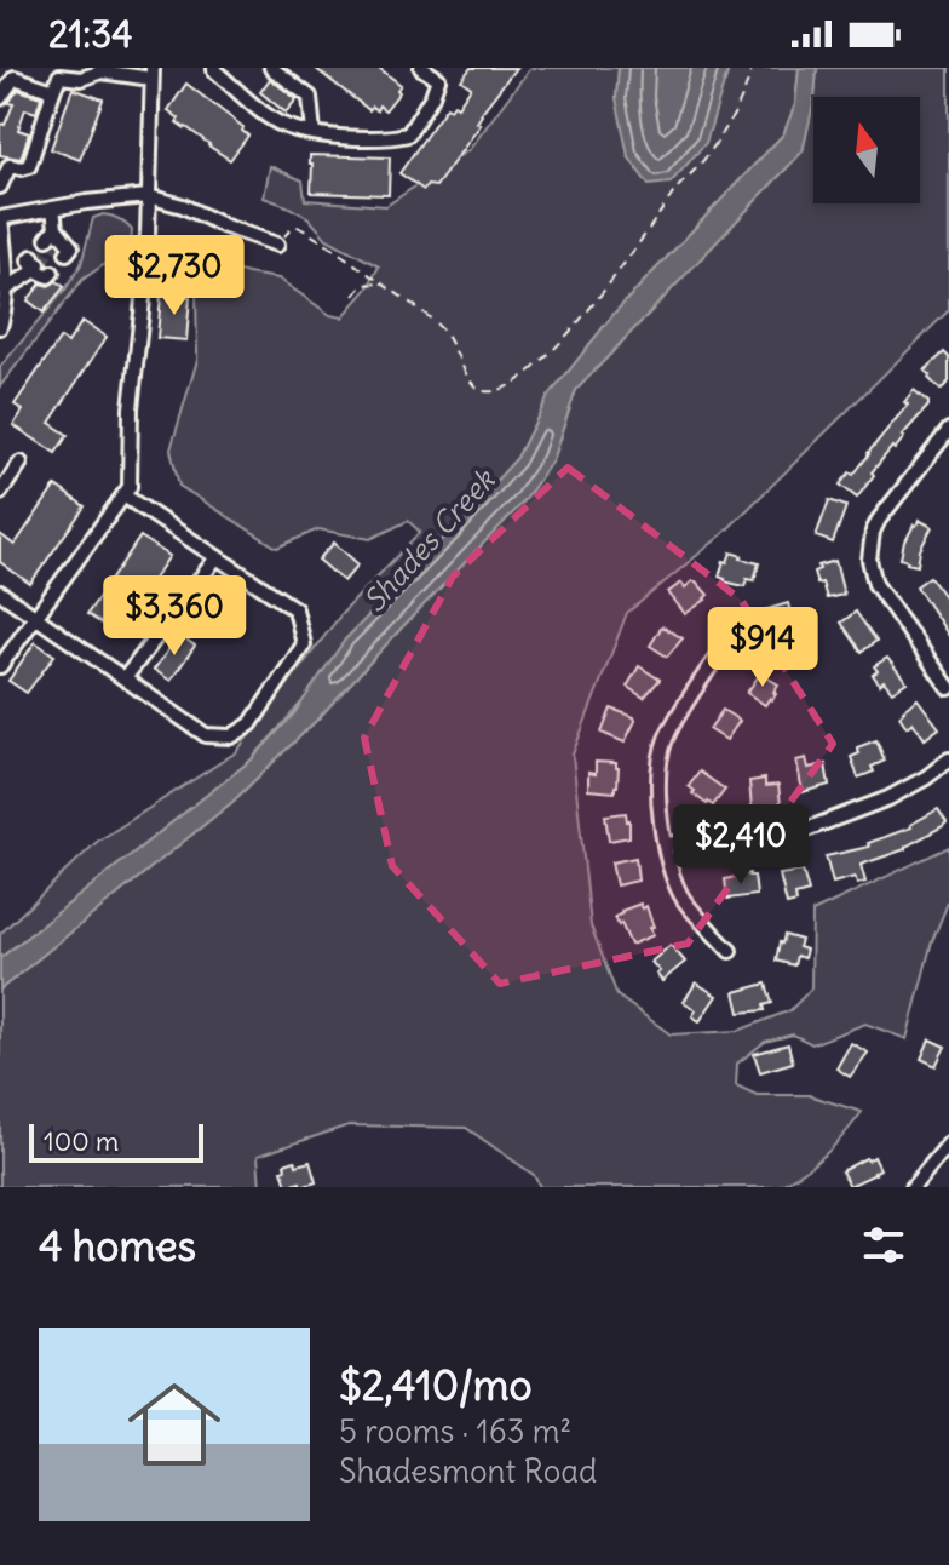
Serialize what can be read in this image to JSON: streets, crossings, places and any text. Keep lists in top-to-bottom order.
{
  "water": ["Shades Creek"],
  "scale_bar": "100 m",
  "north": "top",
  "page": {
    "status": "21:34",
    "price": [
      "$2,730",
      "$3,360",
      "$914",
      "$2,410"
    ],
    "scale": "100 m",
    "heading": "4 homes",
    "list": [
      {
        "name": "$2,410/mo",
        "note": "5 rooms · 163 m² · Shadesmont Road"
      }
    ]
  }
}
